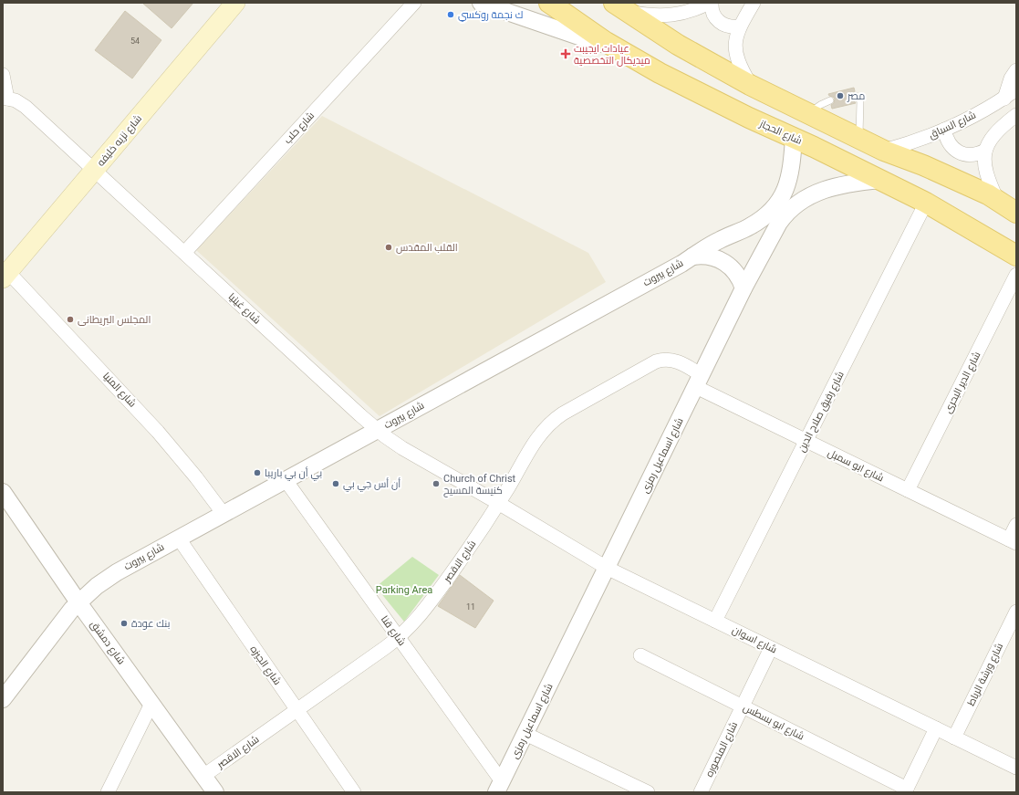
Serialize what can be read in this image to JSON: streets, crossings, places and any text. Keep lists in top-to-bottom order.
{
  "streets": {
    "main road": ["شارع الحجاز", "شارع نزيه خليفه"],
    "street": [
      "شارع السباق",
      "شارع حلب",
      "شارع بيروت",
      "شارع غينيا",
      "شارع الدير البحرى",
      "شارع المنيا",
      "شارع رفيق صلاح الدين",
      "شارع اسماعيل رمزى",
      "شارع ابو سمبل",
      "شارع الاقصر",
      "شارع قنا",
      "شارع اسوان",
      "شارع دمشق",
      "شارع الجيزه",
      "شارع ورشة الرباط",
      "شارع ابو بسطس",
      "شارع المنصوره"
    ]
  },
  "crossings": [
    ["شارع حلب", "شارع غينيا"],
    ["شارع الحجاز", "شارع بيروت"],
    ["شارع الحجاز", "شارع رفيق صلاح الدين"],
    ["شارع الحجاز", "شارع اسماعيل رمزى"],
    ["شارع نزيه خليفه", "شارع غينيا"],
    ["شارع نزيه خليفه", "شارع المنيا"],
    ["شارع بيروت", "شارع غينيا"],
    ["شارع بيروت", "شارع المنيا"],
    ["شارع بيروت", "شارع قنا"],
    ["شارع بيروت", "شارع دمشق"],
    ["شارع بيروت", "شارع الجيزه"],
    ["شارع غينيا", "شارع الاقصر"],
    ["شارع غينيا", "شارع اسوان"],
    ["شارع الدير البحرى", "شارع ابو سمبل"],
    ["شارع رفيق صلاح الدين", "شارع ابو سمبل"],
    ["شارع رفيق صلاح الدين", "شارع اسوان"],
    ["شارع اسماعيل رمزى", "شارع ابو سمبل"],
    ["شارع اسماعيل رمزى", "شارع الاقصر"],
    ["شارع اسماعيل رمزى", "شارع قنا"],
    ["شارع اسماعيل رمزى", "شارع اسوان"],
    ["شارع ابو سمبل", "شارع الاقصر"],
    ["شارع الاقصر", "شارع قنا"],
    ["شارع الاقصر", "شارع اسوان"],
    ["شارع الاقصر", "شارع دمشق"],
    ["شارع الاقصر", "شارع الجيزه"],
    ["شارع اسوان", "شارع ورشة الرباط"],
    ["شارع اسوان", "شارع المنصوره"],
    ["شارع ابو بسطس", "شارع المنصوره"]
  ],
  "parks": ["Parking Area"],
  "places": {
    "other": [
      "ك نجمة روكسي",
      "مصر",
      "القلب المقدس",
      "المجلس البريطانى",
      "بي أن بي باريبا",
      "أن أس جي بي",
      "Church of Christ كنيسة المسيح",
      "بنك عودة"
    ],
    "health": ["عيادات ايجيبت ميديكال التخصصية"]
  },
  "house_numbers": ["54", "11"]
}
